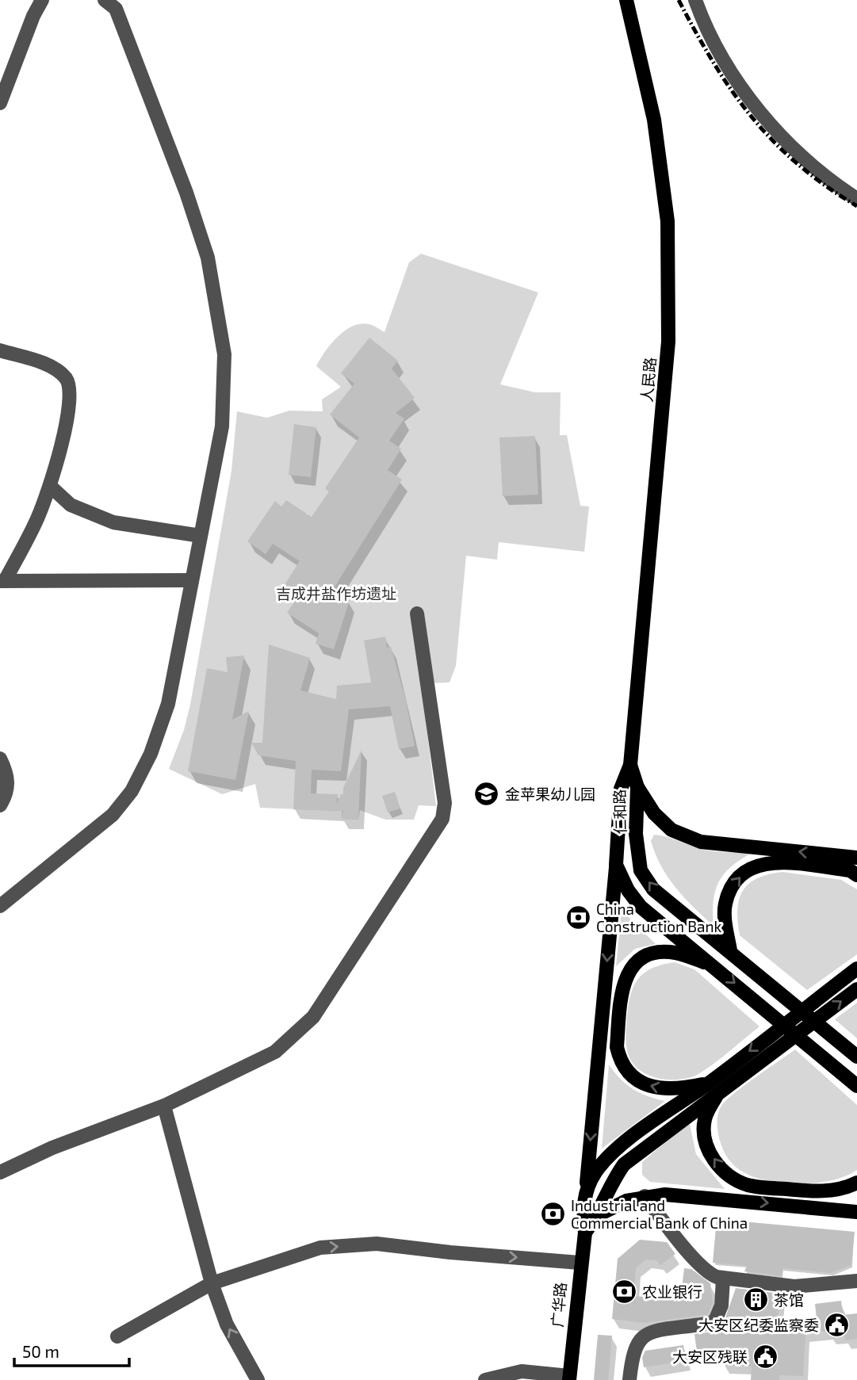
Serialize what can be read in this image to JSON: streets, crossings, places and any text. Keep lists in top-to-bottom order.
{
  "streets": {
    "main road": ["人民路", "仁和路", "广华路"]
  },
  "crossings": [
    ["人民路", "仁和路"],
    ["仁和路", "广华路"]
  ],
  "one_way": ["广华路"],
  "parks": ["吉成井盐作坊遗址"],
  "places": {
    "school or university": ["金苹果幼儿园"],
    "bank": ["China Construction Bank", "Industrial and Commercial Bank of China", "农业银行"],
    "building": ["茶馆"],
    "public building": ["大安区纪委监察委", "大安区残联"]
  },
  "scale_bar": "50 m"
}
